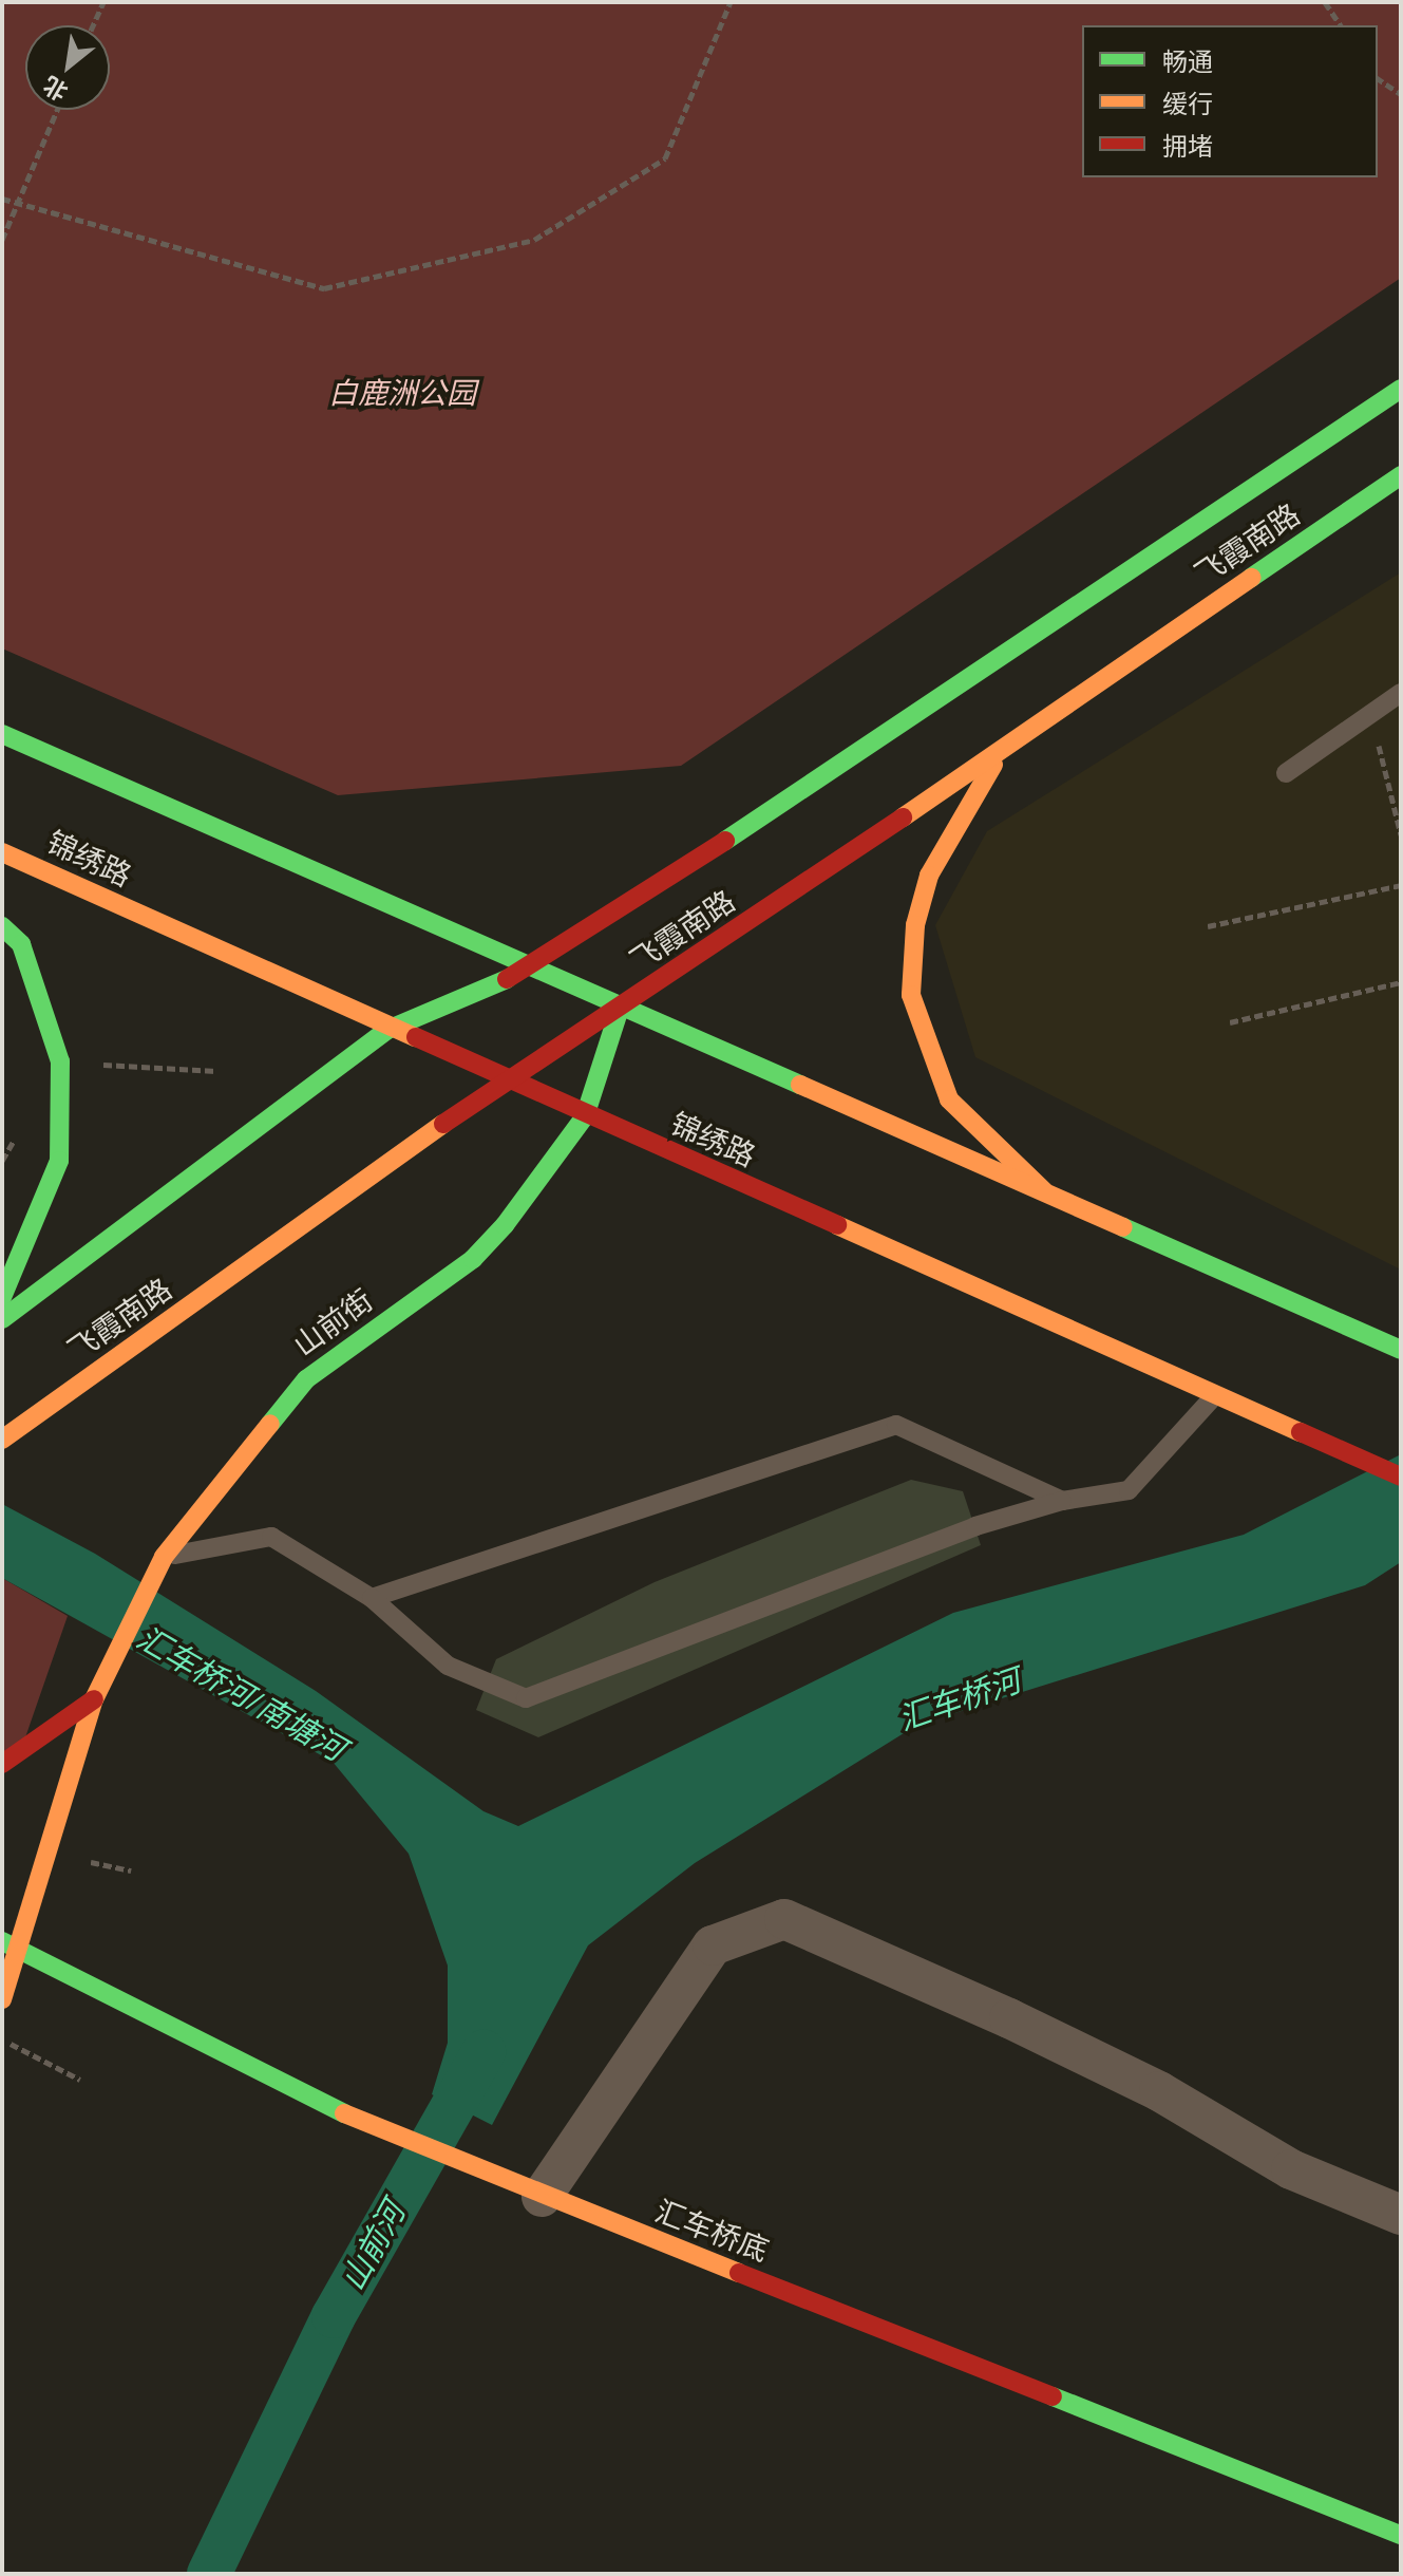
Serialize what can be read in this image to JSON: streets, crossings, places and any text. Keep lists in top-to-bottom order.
{
  "streets": {
    "main road": [
      "飞霞南路",
      "锦绣路",
      "山前街",
      "汇车桥底"
    ]
  },
  "crossings": [
    ["飞霞南路", "锦绣路"],
    ["飞霞南路", "山前街"],
    ["锦绣路", "山前街"],
    ["山前街", "汇车桥底"]
  ],
  "water": ["汇车桥河/南塘河", "汇车桥河", "山前河"],
  "parks": ["白鹿洲公园"],
  "legend": ["畅通", "缓行", "拥堵"],
  "north": "bottom left"
}
